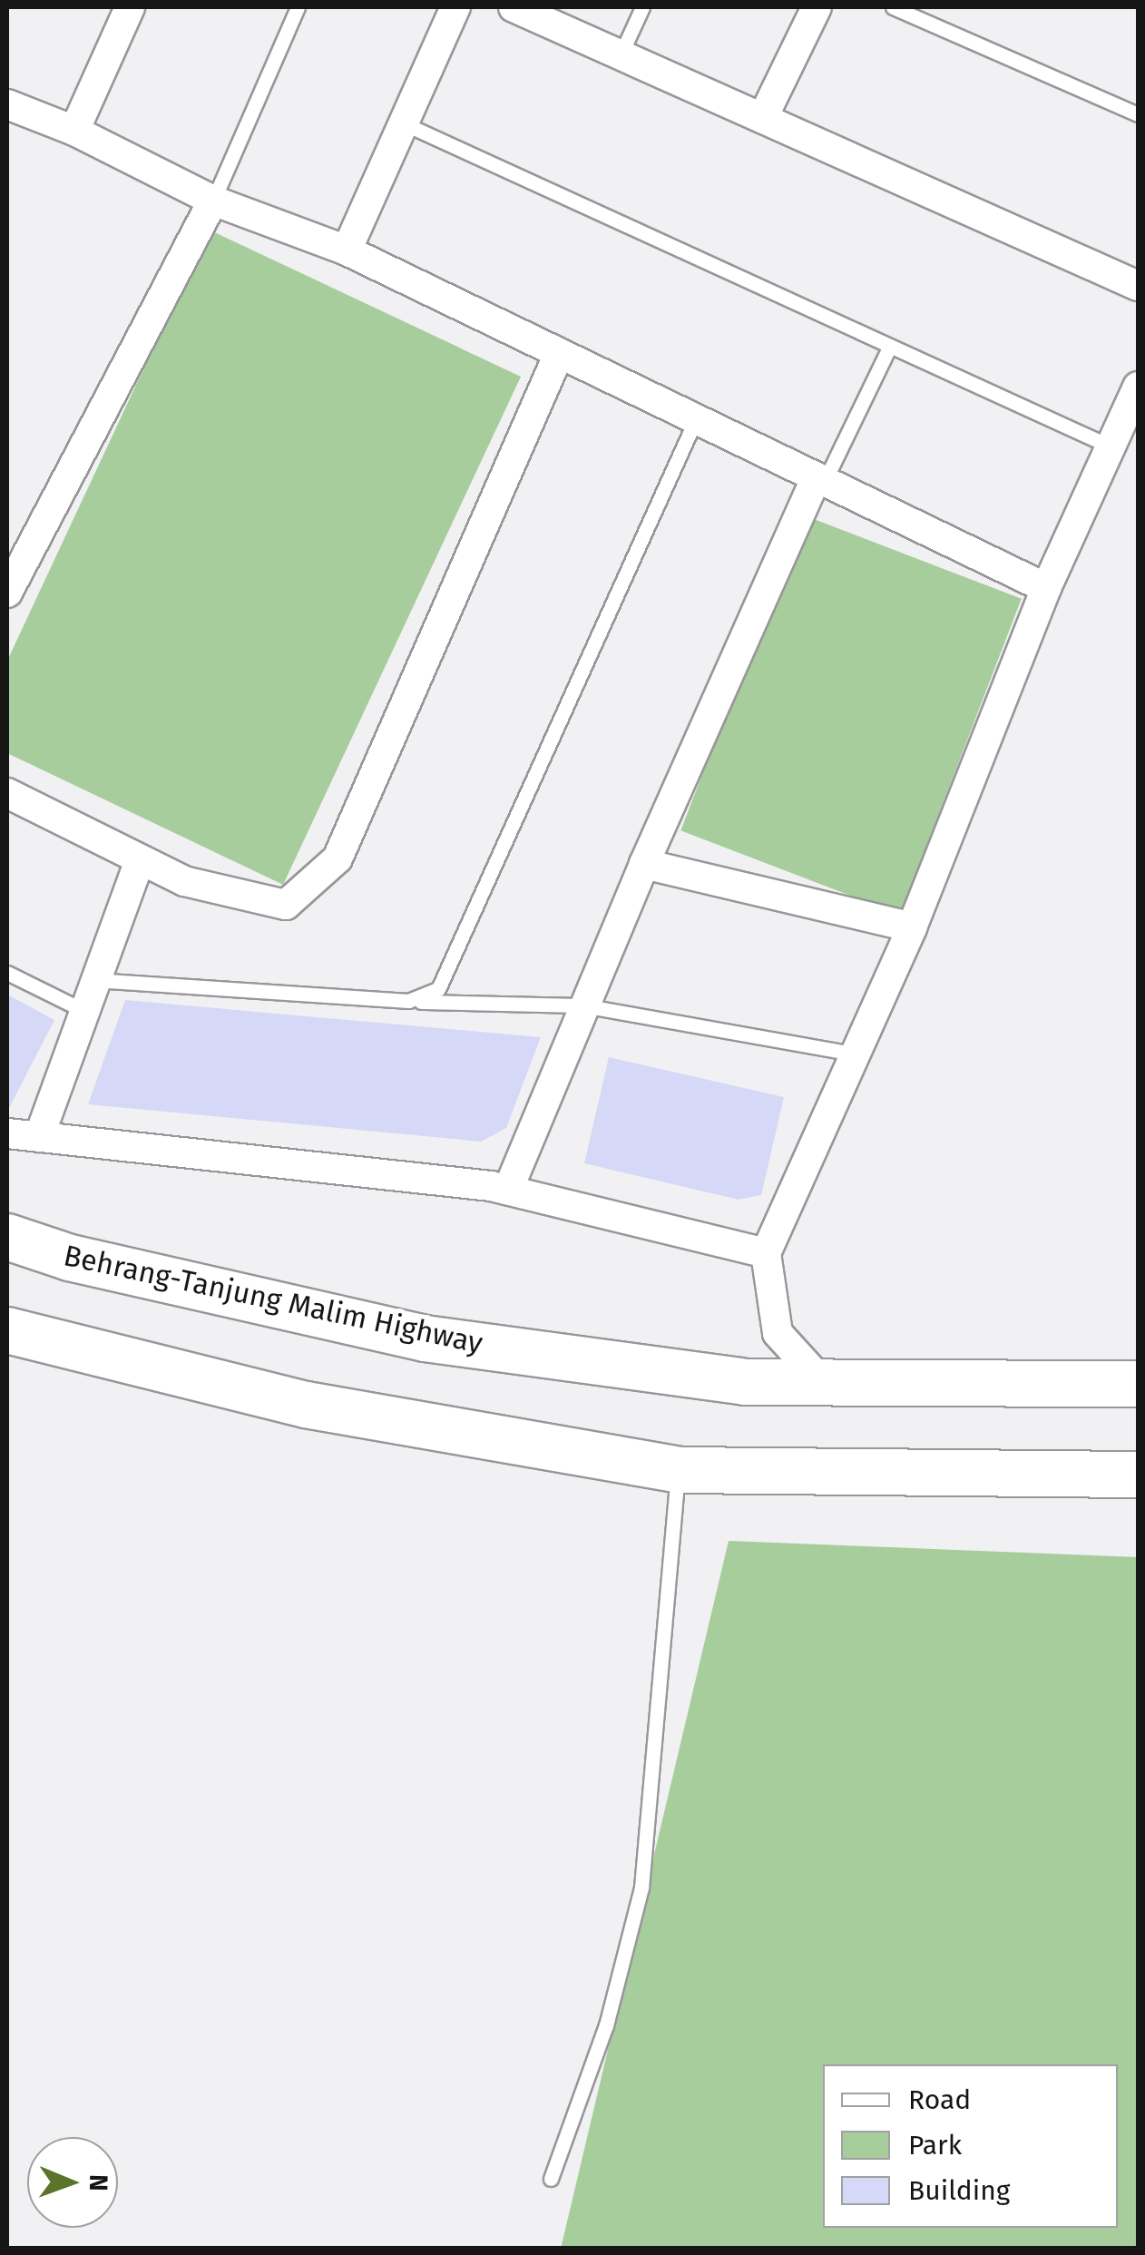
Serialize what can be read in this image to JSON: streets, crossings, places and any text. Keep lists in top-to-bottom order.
{
  "streets": {
    "main road": ["Behrang-Tanjung Malim Highway"]
  },
  "legend": ["Road", "Park", "Building"],
  "north": "right"
}
